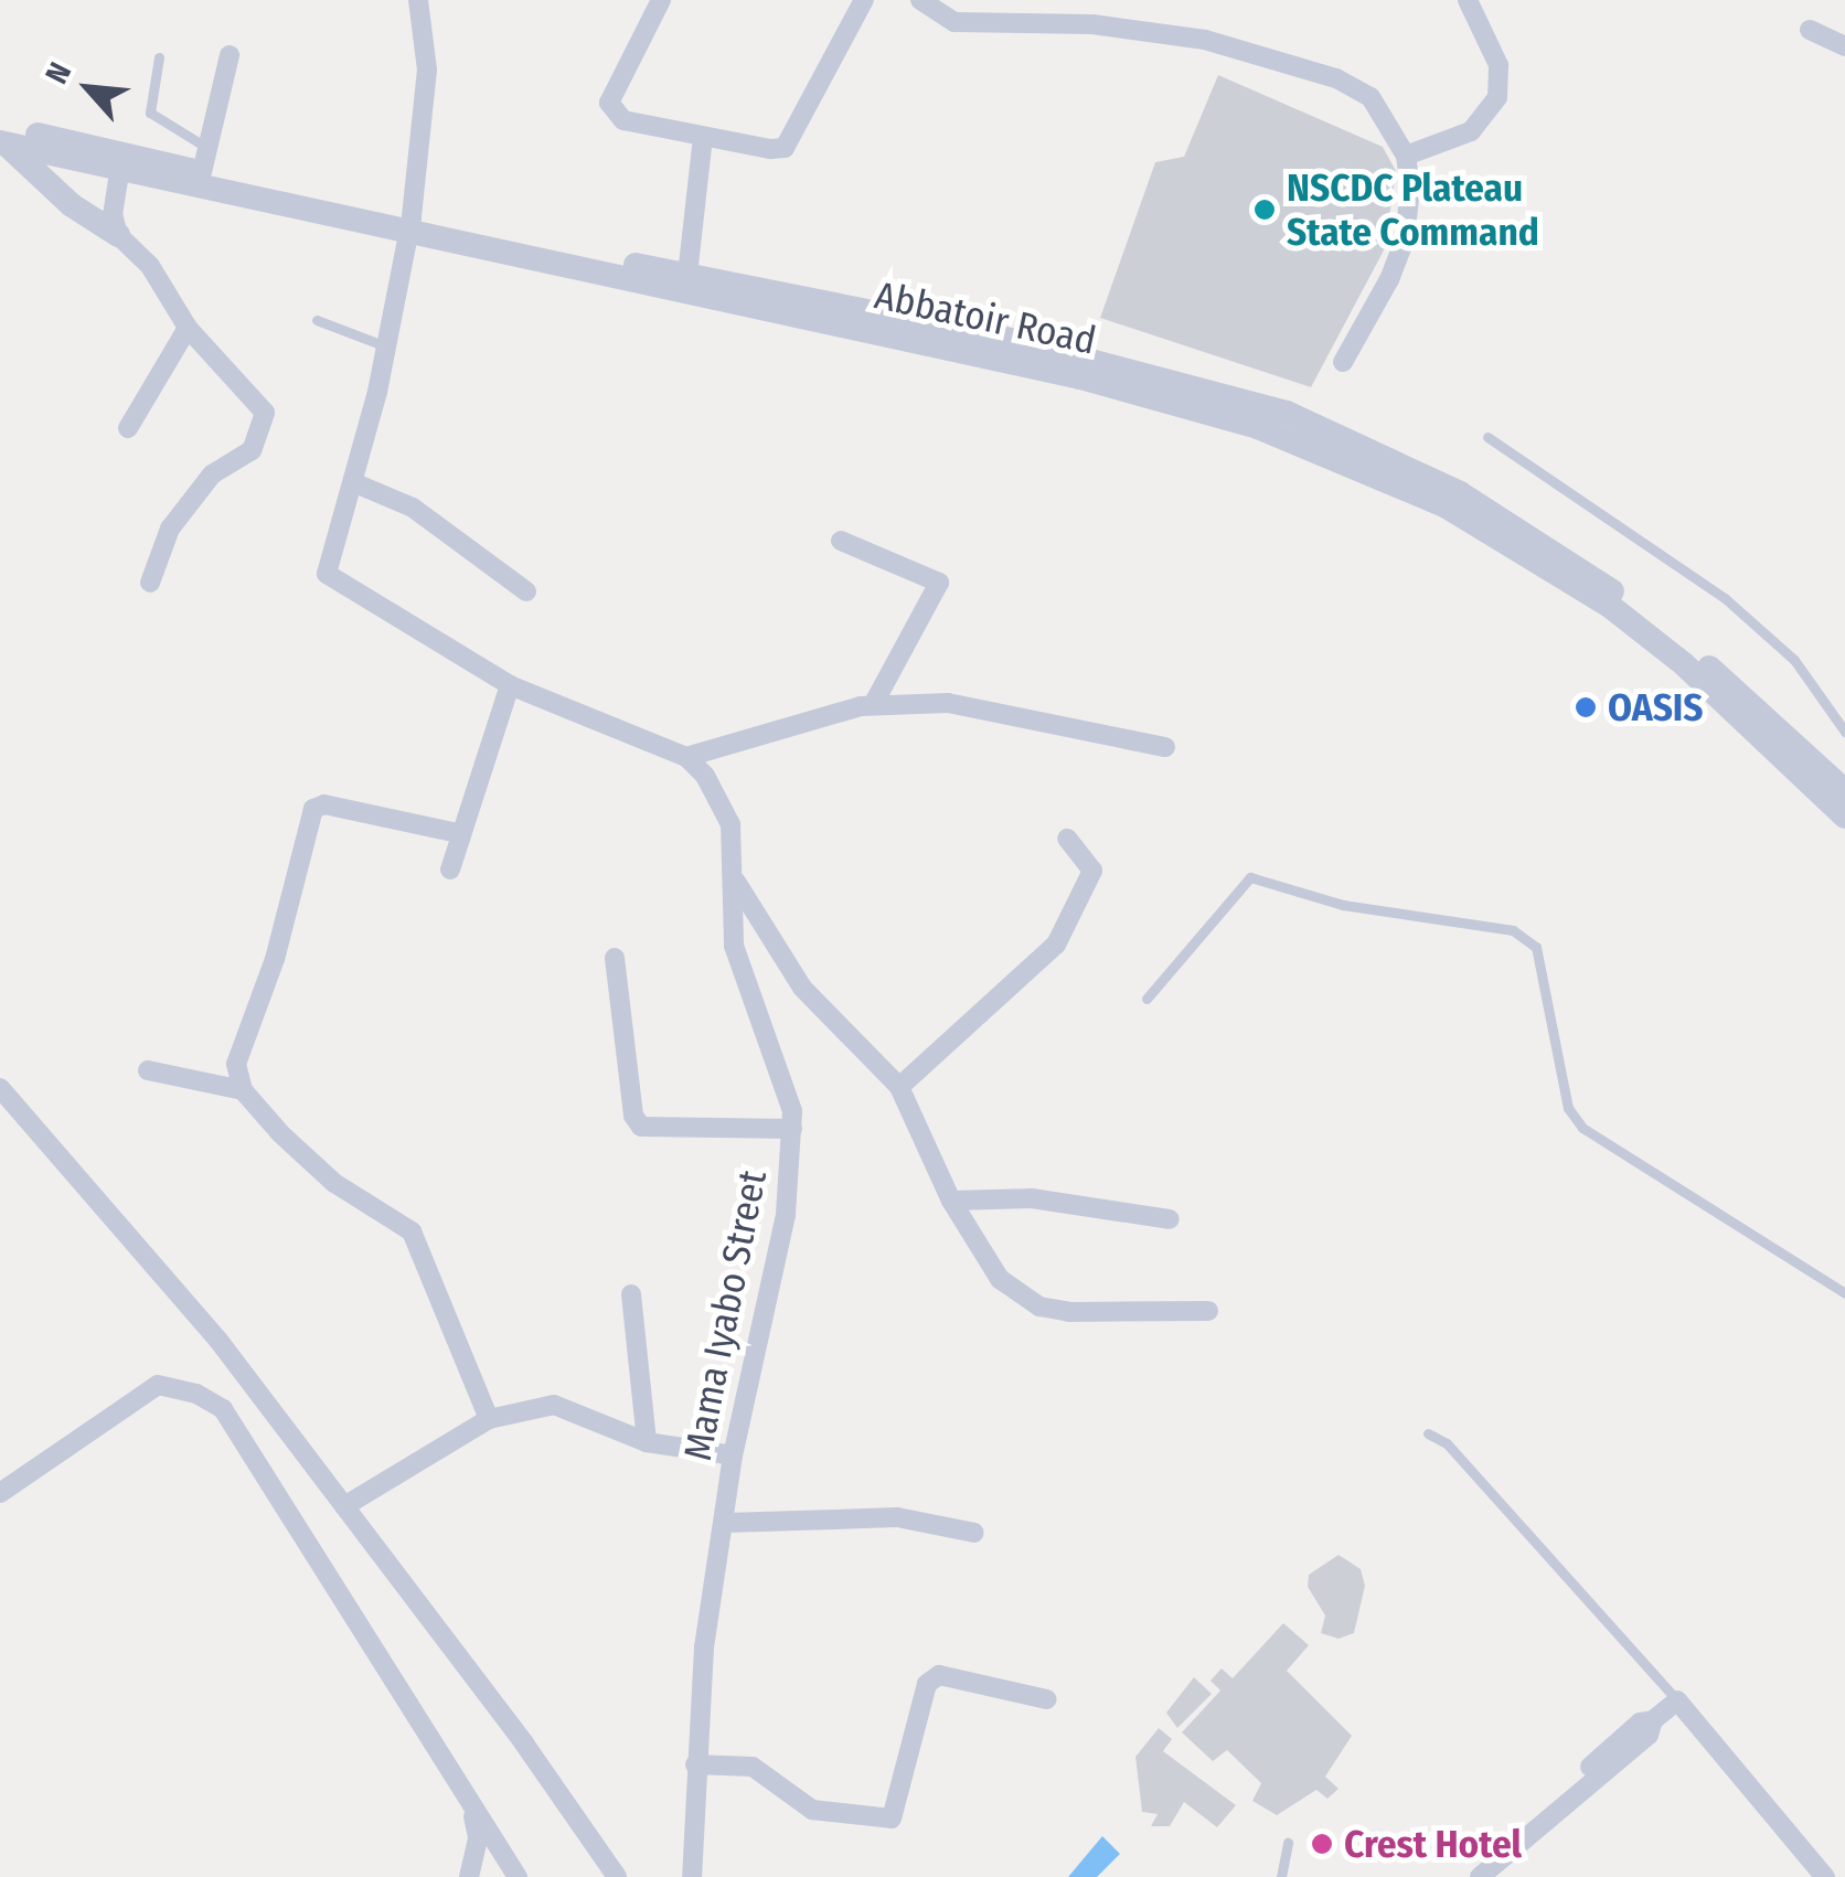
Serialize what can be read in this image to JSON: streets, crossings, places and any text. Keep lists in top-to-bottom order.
{
  "streets": {
    "street": ["Abbatoir Road", "Mama Iyabo Street"]
  },
  "crossings": [
    ["Abbatoir Road", "Mama Iyabo Street"]
  ],
  "places": ["NSCDC Plateau State Command", "OASIS", "Crest Hotel"],
  "north": "top left"
}
